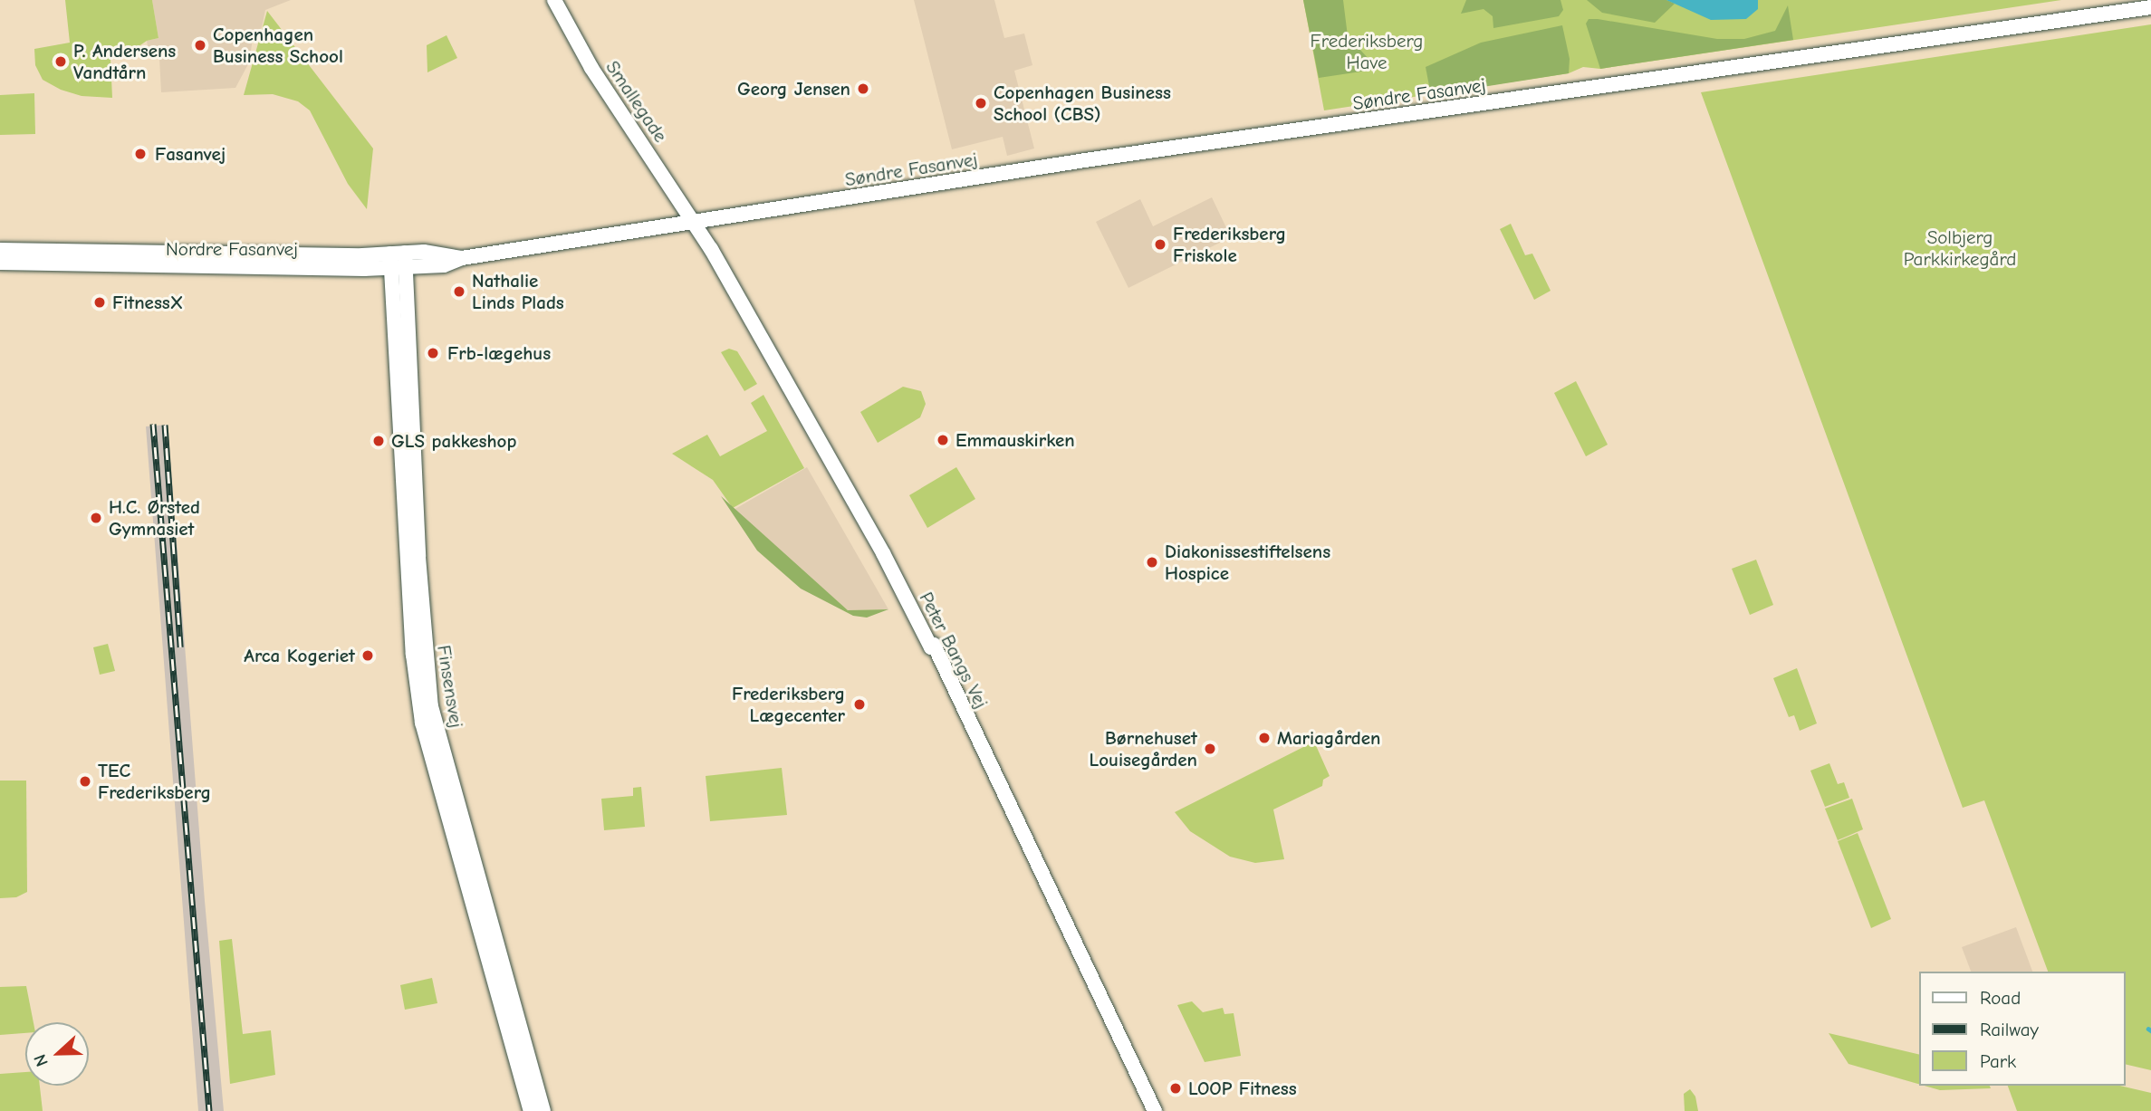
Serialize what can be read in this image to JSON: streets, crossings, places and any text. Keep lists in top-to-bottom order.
{
  "streets": {
    "street": [
      "Søndre Fasanvej",
      "Smallegade",
      "Nordre Fasanvej",
      "Peter Bangs Vej",
      "Finsensvej"
    ]
  },
  "crossings": [
    ["Søndre Fasanvej", "Smallegade"],
    ["Søndre Fasanvej", "Nordre Fasanvej"],
    ["Søndre Fasanvej", "Peter Bangs Vej"],
    ["Smallegade", "Nordre Fasanvej"],
    ["Smallegade", "Peter Bangs Vej"],
    ["Nordre Fasanvej", "Peter Bangs Vej"],
    ["Nordre Fasanvej", "Finsensvej"]
  ],
  "parks": ["Frederiksberg Have", "Solbjerg Parkkirkegård"],
  "places": [
    "Copenhagen Business School",
    "P. Andersens Vandtårn",
    "Georg Jensen",
    "Copenhagen Business School (CBS)",
    "Fasanvej",
    "Frederiksberg Friskole",
    "Nathalie Linds Plads",
    "FitnessX",
    "Frb-lægehus",
    "Emmauskirken",
    "GLS pakkeshop",
    "H.C. Ørsted Gymnasiet",
    "Diakonissestiftelsens Hospice",
    "Arca Kogeriet",
    "Frederiksberg Lægecenter",
    "Mariagården",
    "Børnehuset Louisegården",
    "TEC Frederiksberg",
    "LOOP Fitness"
  ],
  "legend": ["Road", "Railway", "Park"],
  "north": "left"
}
